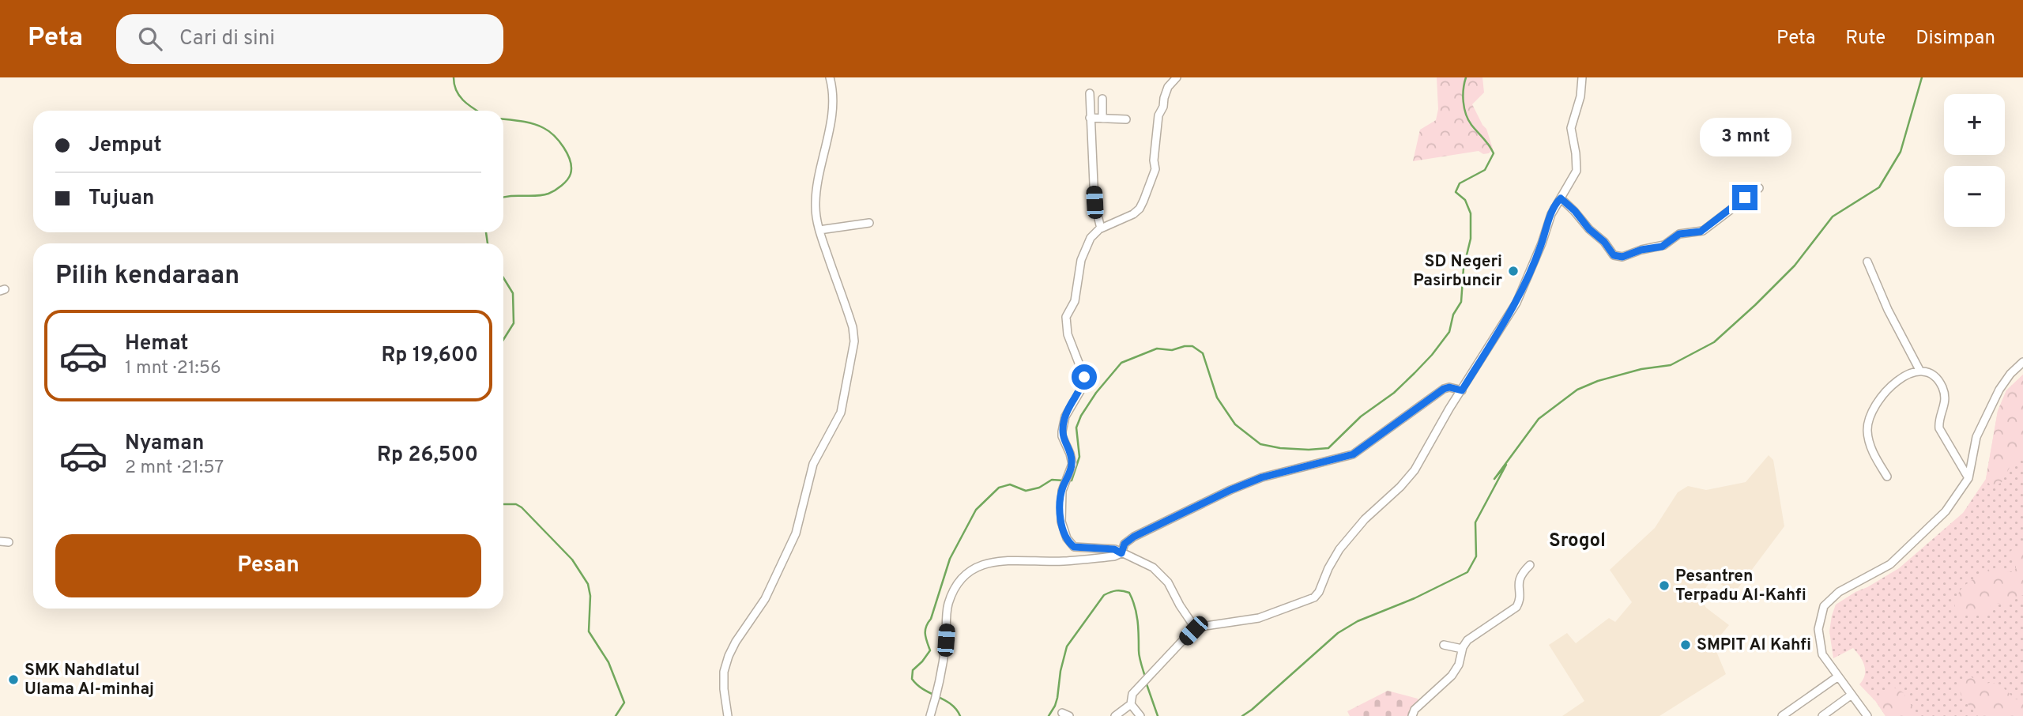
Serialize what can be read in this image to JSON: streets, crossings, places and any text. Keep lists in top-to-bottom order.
{
  "districts": ["Srogol"],
  "places": [
    "SD Negeri Pasirbuncir",
    "Pesantren Terpadu Al-Kahfi",
    "SMPIT Al Kahfi",
    "SMK Nahdlatul Ulama Al-minhaj"
  ],
  "page": {
    "header": "Peta",
    "search": "Cari di sini",
    "nav": ["Peta", "Rute", "Disimpan"],
    "map_buttons": ["+", "−"],
    "banner": ["Jemput", "Tujuan"],
    "bubble": "3 mnt",
    "heading": "Pilih kendaraan",
    "list": [
      {
        "name": "Hemat",
        "note": "1 mnt · 21:56",
        "value": "Rp 19,600"
      },
      {
        "name": "Nyaman",
        "note": "2 mnt · 21:57",
        "value": "Rp 26,500"
      }
    ],
    "buttons": "Pesan"
  }
}
